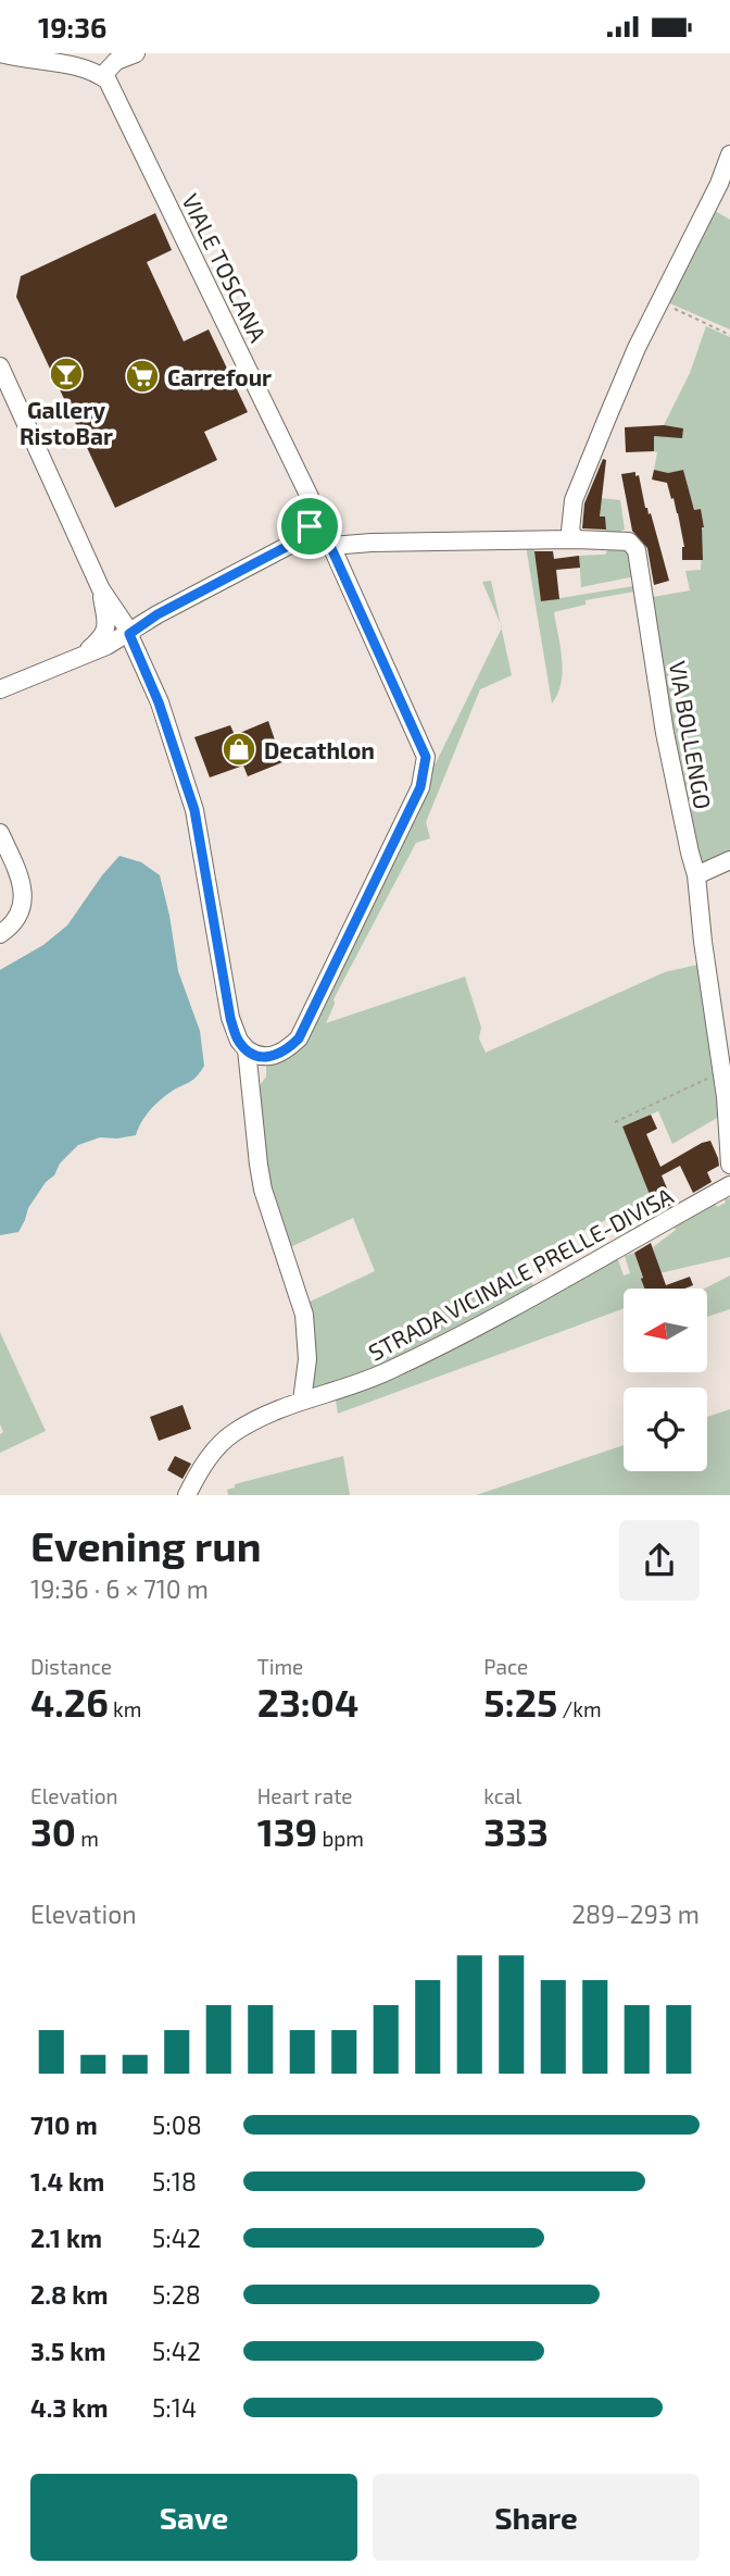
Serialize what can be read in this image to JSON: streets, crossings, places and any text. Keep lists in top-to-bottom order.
{
  "streets": {
    "street": ["VIALE TOSCANA", "VIA BOLLENGO", "STRADA VICINALE PRELLE-DIVISA"]
  },
  "places": {
    "bar": ["Gallery RistoBar"],
    "supermarket": ["Carrefour"],
    "shop": ["Decathlon"]
  },
  "north": "left",
  "page": {
    "status": "19:36",
    "heading": ["Evening run", "19:36 · 6 × 710 m"],
    "stats": [
      ["Distance", "4.26 km"],
      ["Time", "23:04"],
      ["Pace", "5:25 /km"],
      ["Elevation", "30 m"],
      ["Heart rate", "139 bpm"],
      ["kcal", "333"]
    ],
    "chart": ["Elevation", "289–293 m"],
    "list": [
      {
        "name": "710 m",
        "note": "5:08"
      },
      {
        "name": "1.4 km",
        "note": "5:18"
      },
      {
        "name": "2.1 km",
        "note": "5:42"
      },
      {
        "name": "2.8 km",
        "note": "5:28"
      },
      {
        "name": "3.5 km",
        "note": "5:42"
      },
      {
        "name": "4.3 km",
        "note": "5:14"
      }
    ],
    "buttons": ["Save", "Share"]
  }
}
